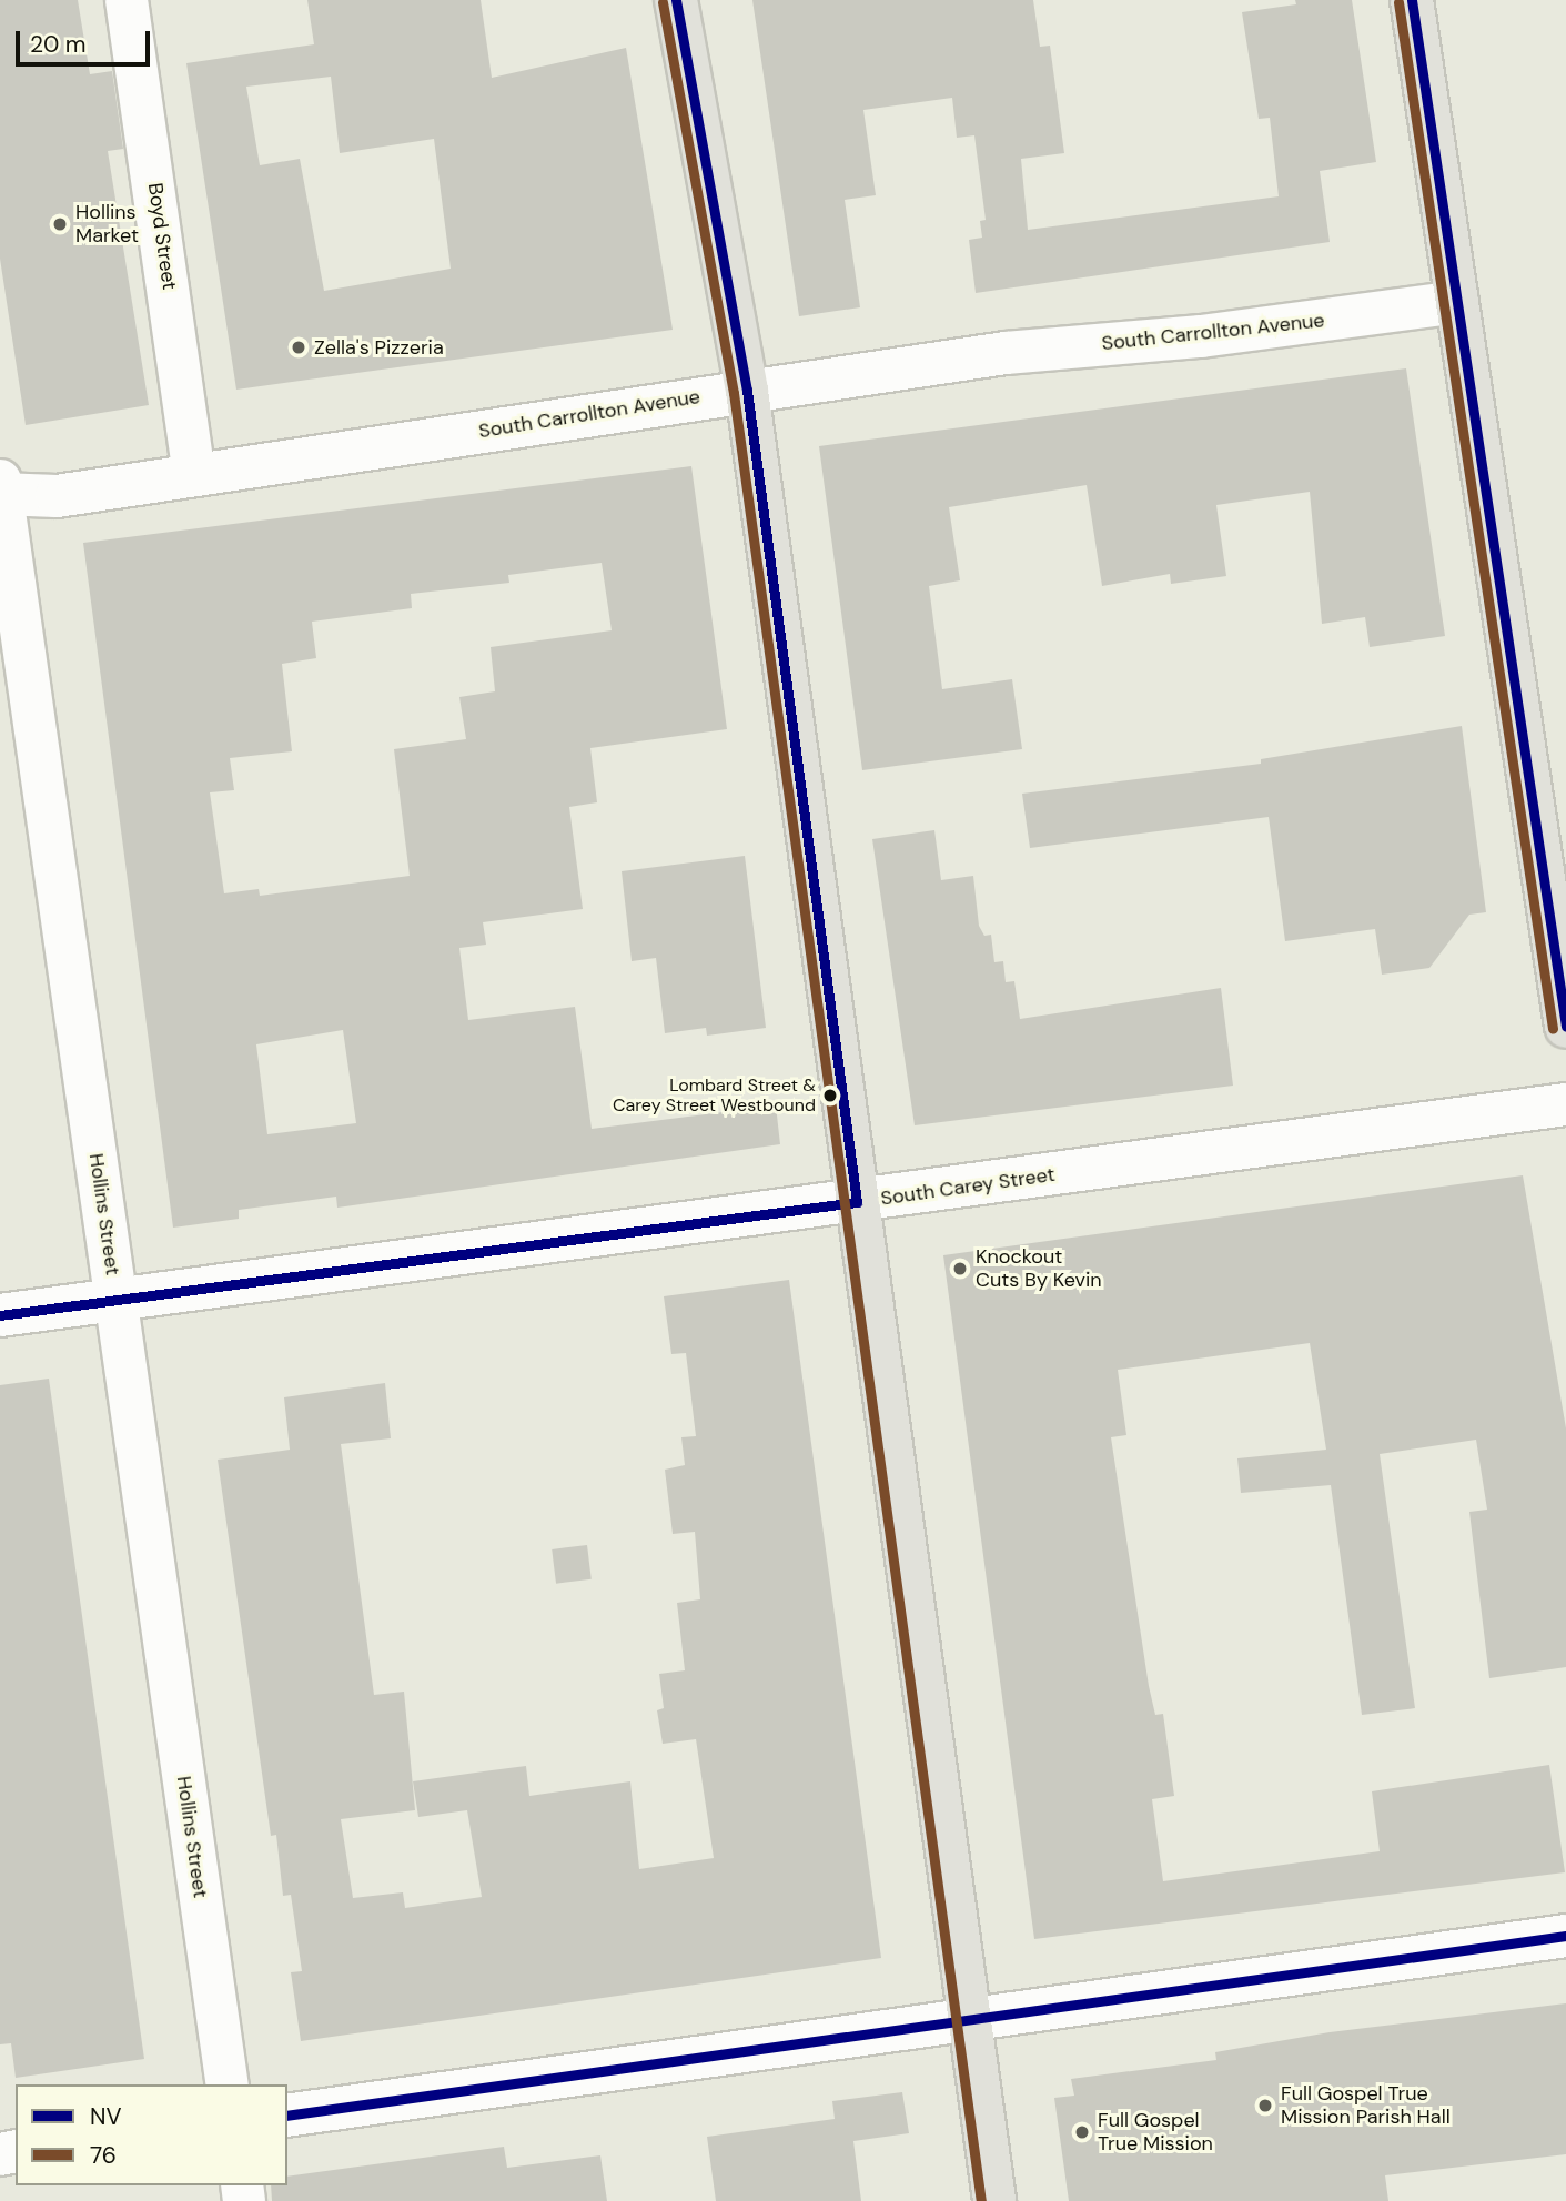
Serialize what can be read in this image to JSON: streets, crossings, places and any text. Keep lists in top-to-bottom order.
{
  "streets": {
    "street": [
      "Boyd Street",
      "South Carrollton Avenue",
      "South Carey Street",
      "Hollins Street"
    ]
  },
  "crossings": [
    ["Boyd Street", "South Carrollton Avenue"],
    ["South Carrollton Avenue", "Hollins Street"],
    ["South Carey Street", "Hollins Street"]
  ],
  "places": [
    "Hollins Market",
    "Zella's Pizzeria",
    "Lombard Street & Carey Street Westbound",
    "Knockout Cuts By Kevin",
    "Full Gospel True Mission Parish Hall",
    "Full Gospel True Mission"
  ],
  "lines": ["transit line NV", "transit line 76"],
  "legend": ["NV", "76"],
  "scale_bar": "20 m"
}
